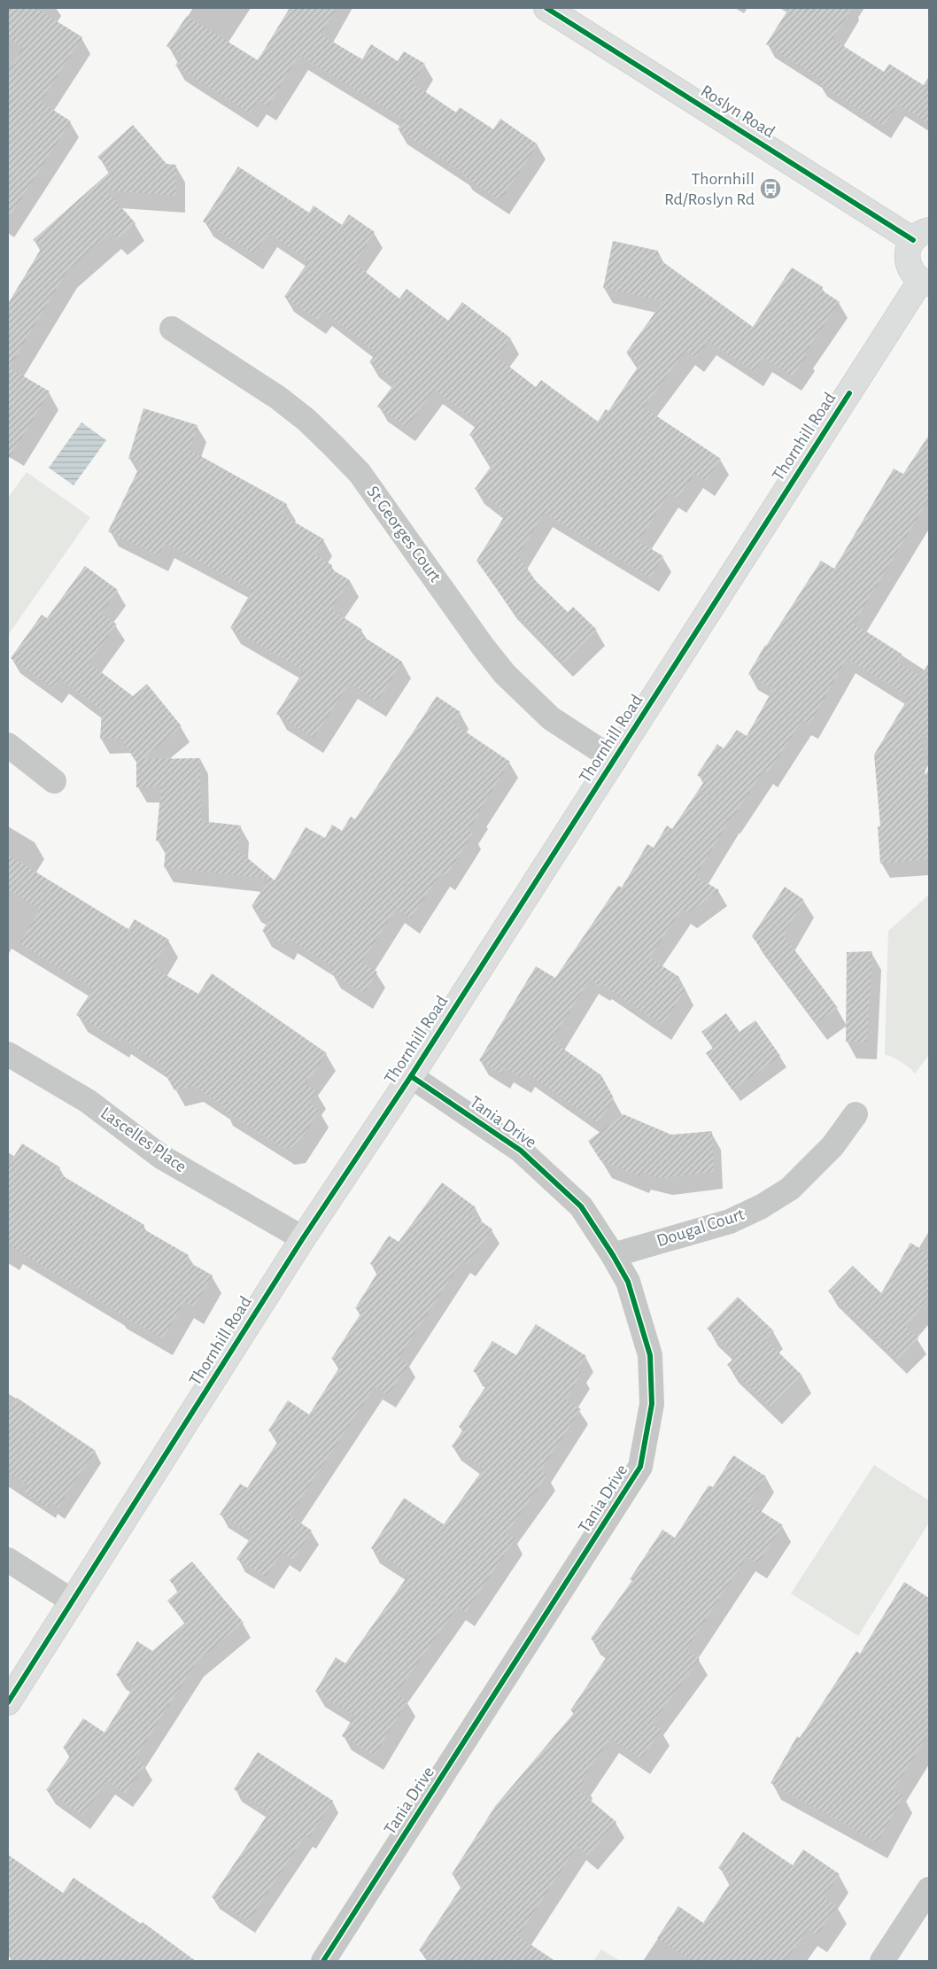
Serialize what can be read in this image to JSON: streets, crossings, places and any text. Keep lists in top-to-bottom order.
{
  "streets": {
    "street": [
      "Roslyn Road",
      "Thornhill Road",
      "St Georges Court",
      "Tania Drive",
      "Lascelles Place",
      "Dougal Court"
    ]
  },
  "crossings": [
    ["Thornhill Road", "St Georges Court"],
    ["Thornhill Road", "Tania Drive"],
    ["Thornhill Road", "Lascelles Place"],
    ["Tania Drive", "Dougal Court"]
  ],
  "places": {
    "bus stop": ["Thornhill Rd/Roslyn Rd"]
  }
}
